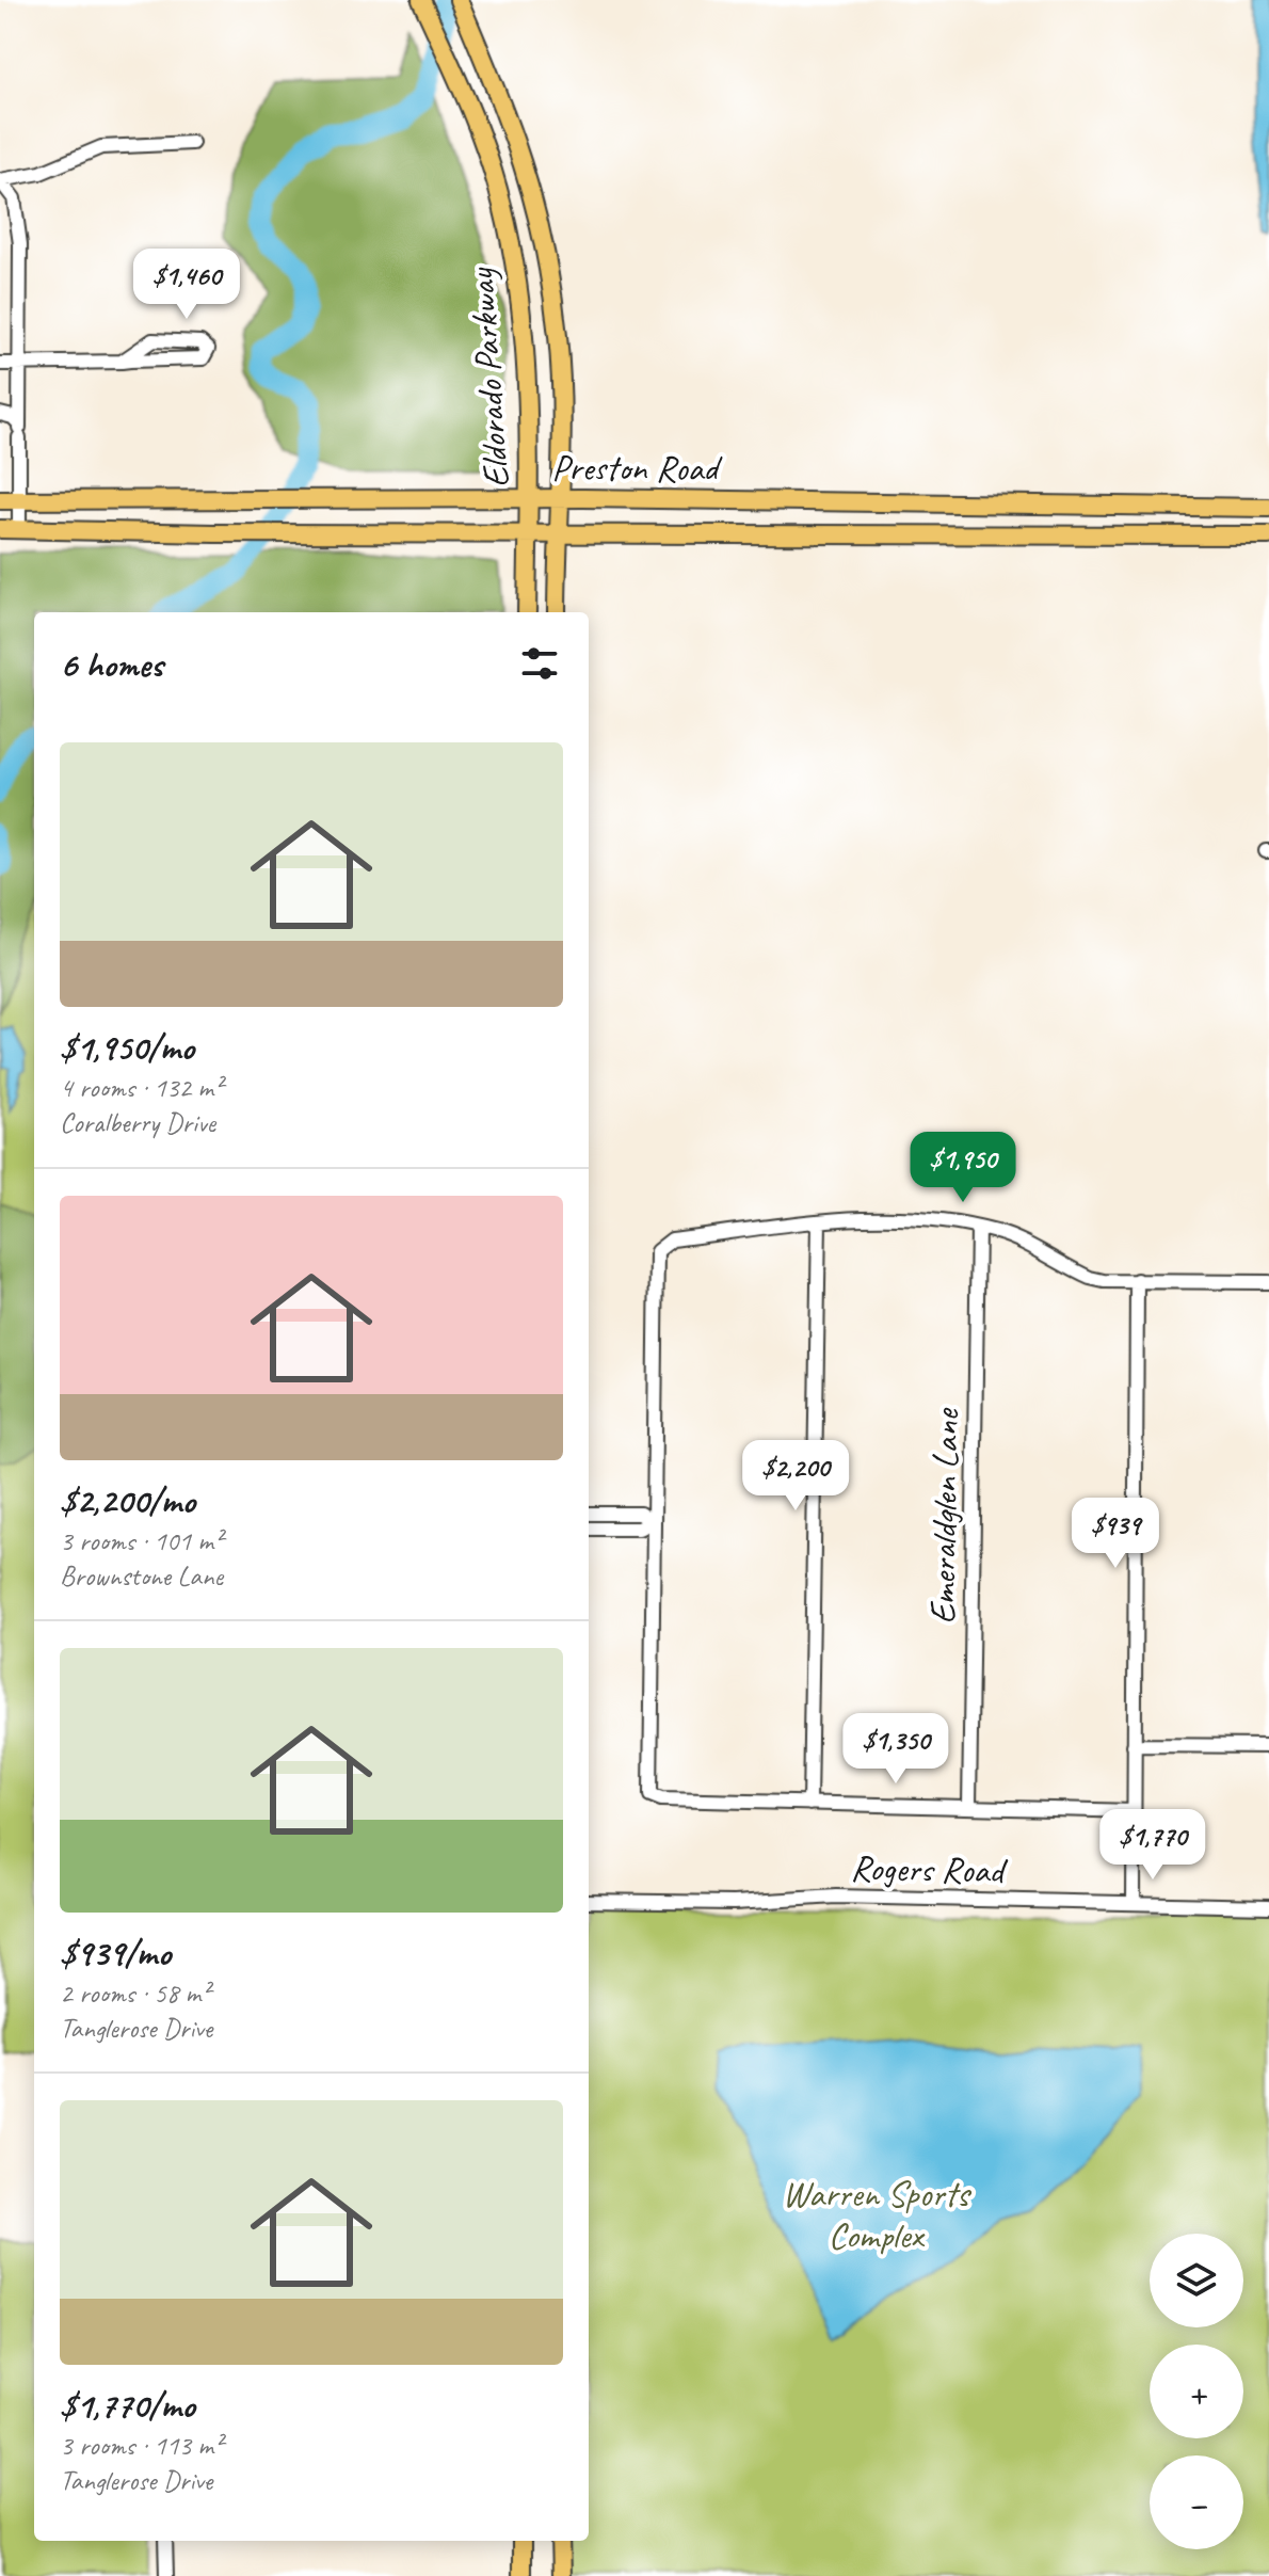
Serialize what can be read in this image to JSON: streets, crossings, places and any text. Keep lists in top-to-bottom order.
{
  "streets": {
    "main road": ["Eldorado Parkway", "Preston Road"],
    "street": ["Emeraldglen Lane", "Rogers Road"]
  },
  "crossings": [
    ["Eldorado Parkway", "Preston Road"]
  ],
  "parks": ["Warren Sports Complex"],
  "page": {
    "price": [
      "$1,460",
      "$1,950",
      "$2,200",
      "$939",
      "$1,350",
      "$1,770"
    ],
    "heading": "6 homes",
    "list": [
      {
        "name": "$1,950/mo",
        "note": "4 rooms · 132 m² · Coralberry Drive"
      },
      {
        "name": "$2,200/mo",
        "note": "3 rooms · 101 m² · Brownstone Lane"
      },
      {
        "name": "$939/mo",
        "note": "2 rooms · 58 m² · Tanglerose Drive"
      },
      {
        "name": "$1,770/mo",
        "note": "3 rooms · 113 m² · Tanglerose Drive"
      }
    ],
    "map_buttons": ["+", "−"]
  }
}
